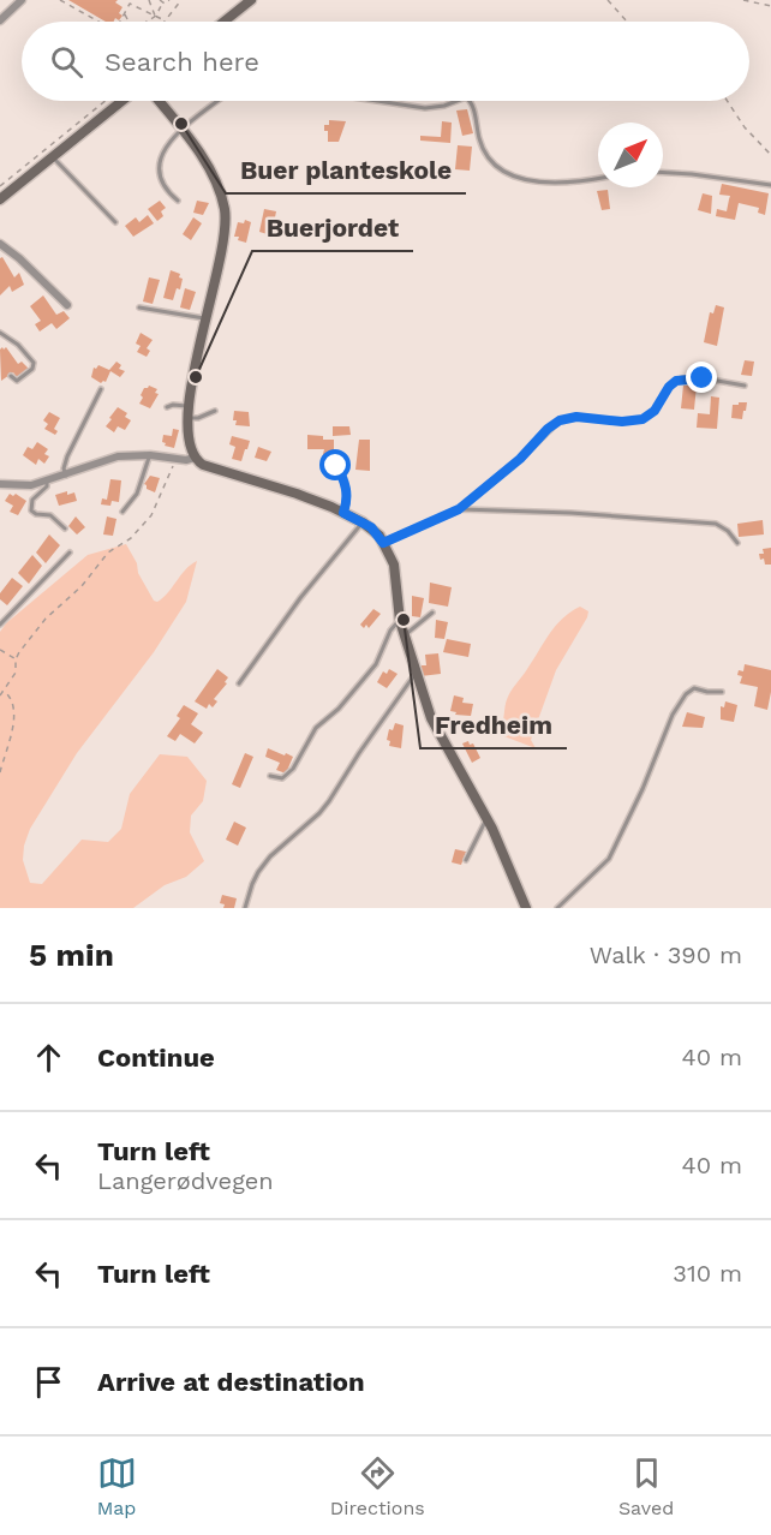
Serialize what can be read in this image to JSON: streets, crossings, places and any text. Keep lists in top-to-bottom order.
{
  "places": ["Buer planteskole", "Buerjordet", "Fredheim"],
  "north": "top right",
  "page": {
    "search": "Search here",
    "heading": ["5 min", "Walk · 390 m"],
    "list": [
      ["Continue", "40 m"],
      ["Turn left", "Langerødvegen", "40 m"],
      ["Turn left", "310 m"],
      "Arrive at destination"
    ],
    "nav": ["Map", "Directions", "Saved"]
  }
}
